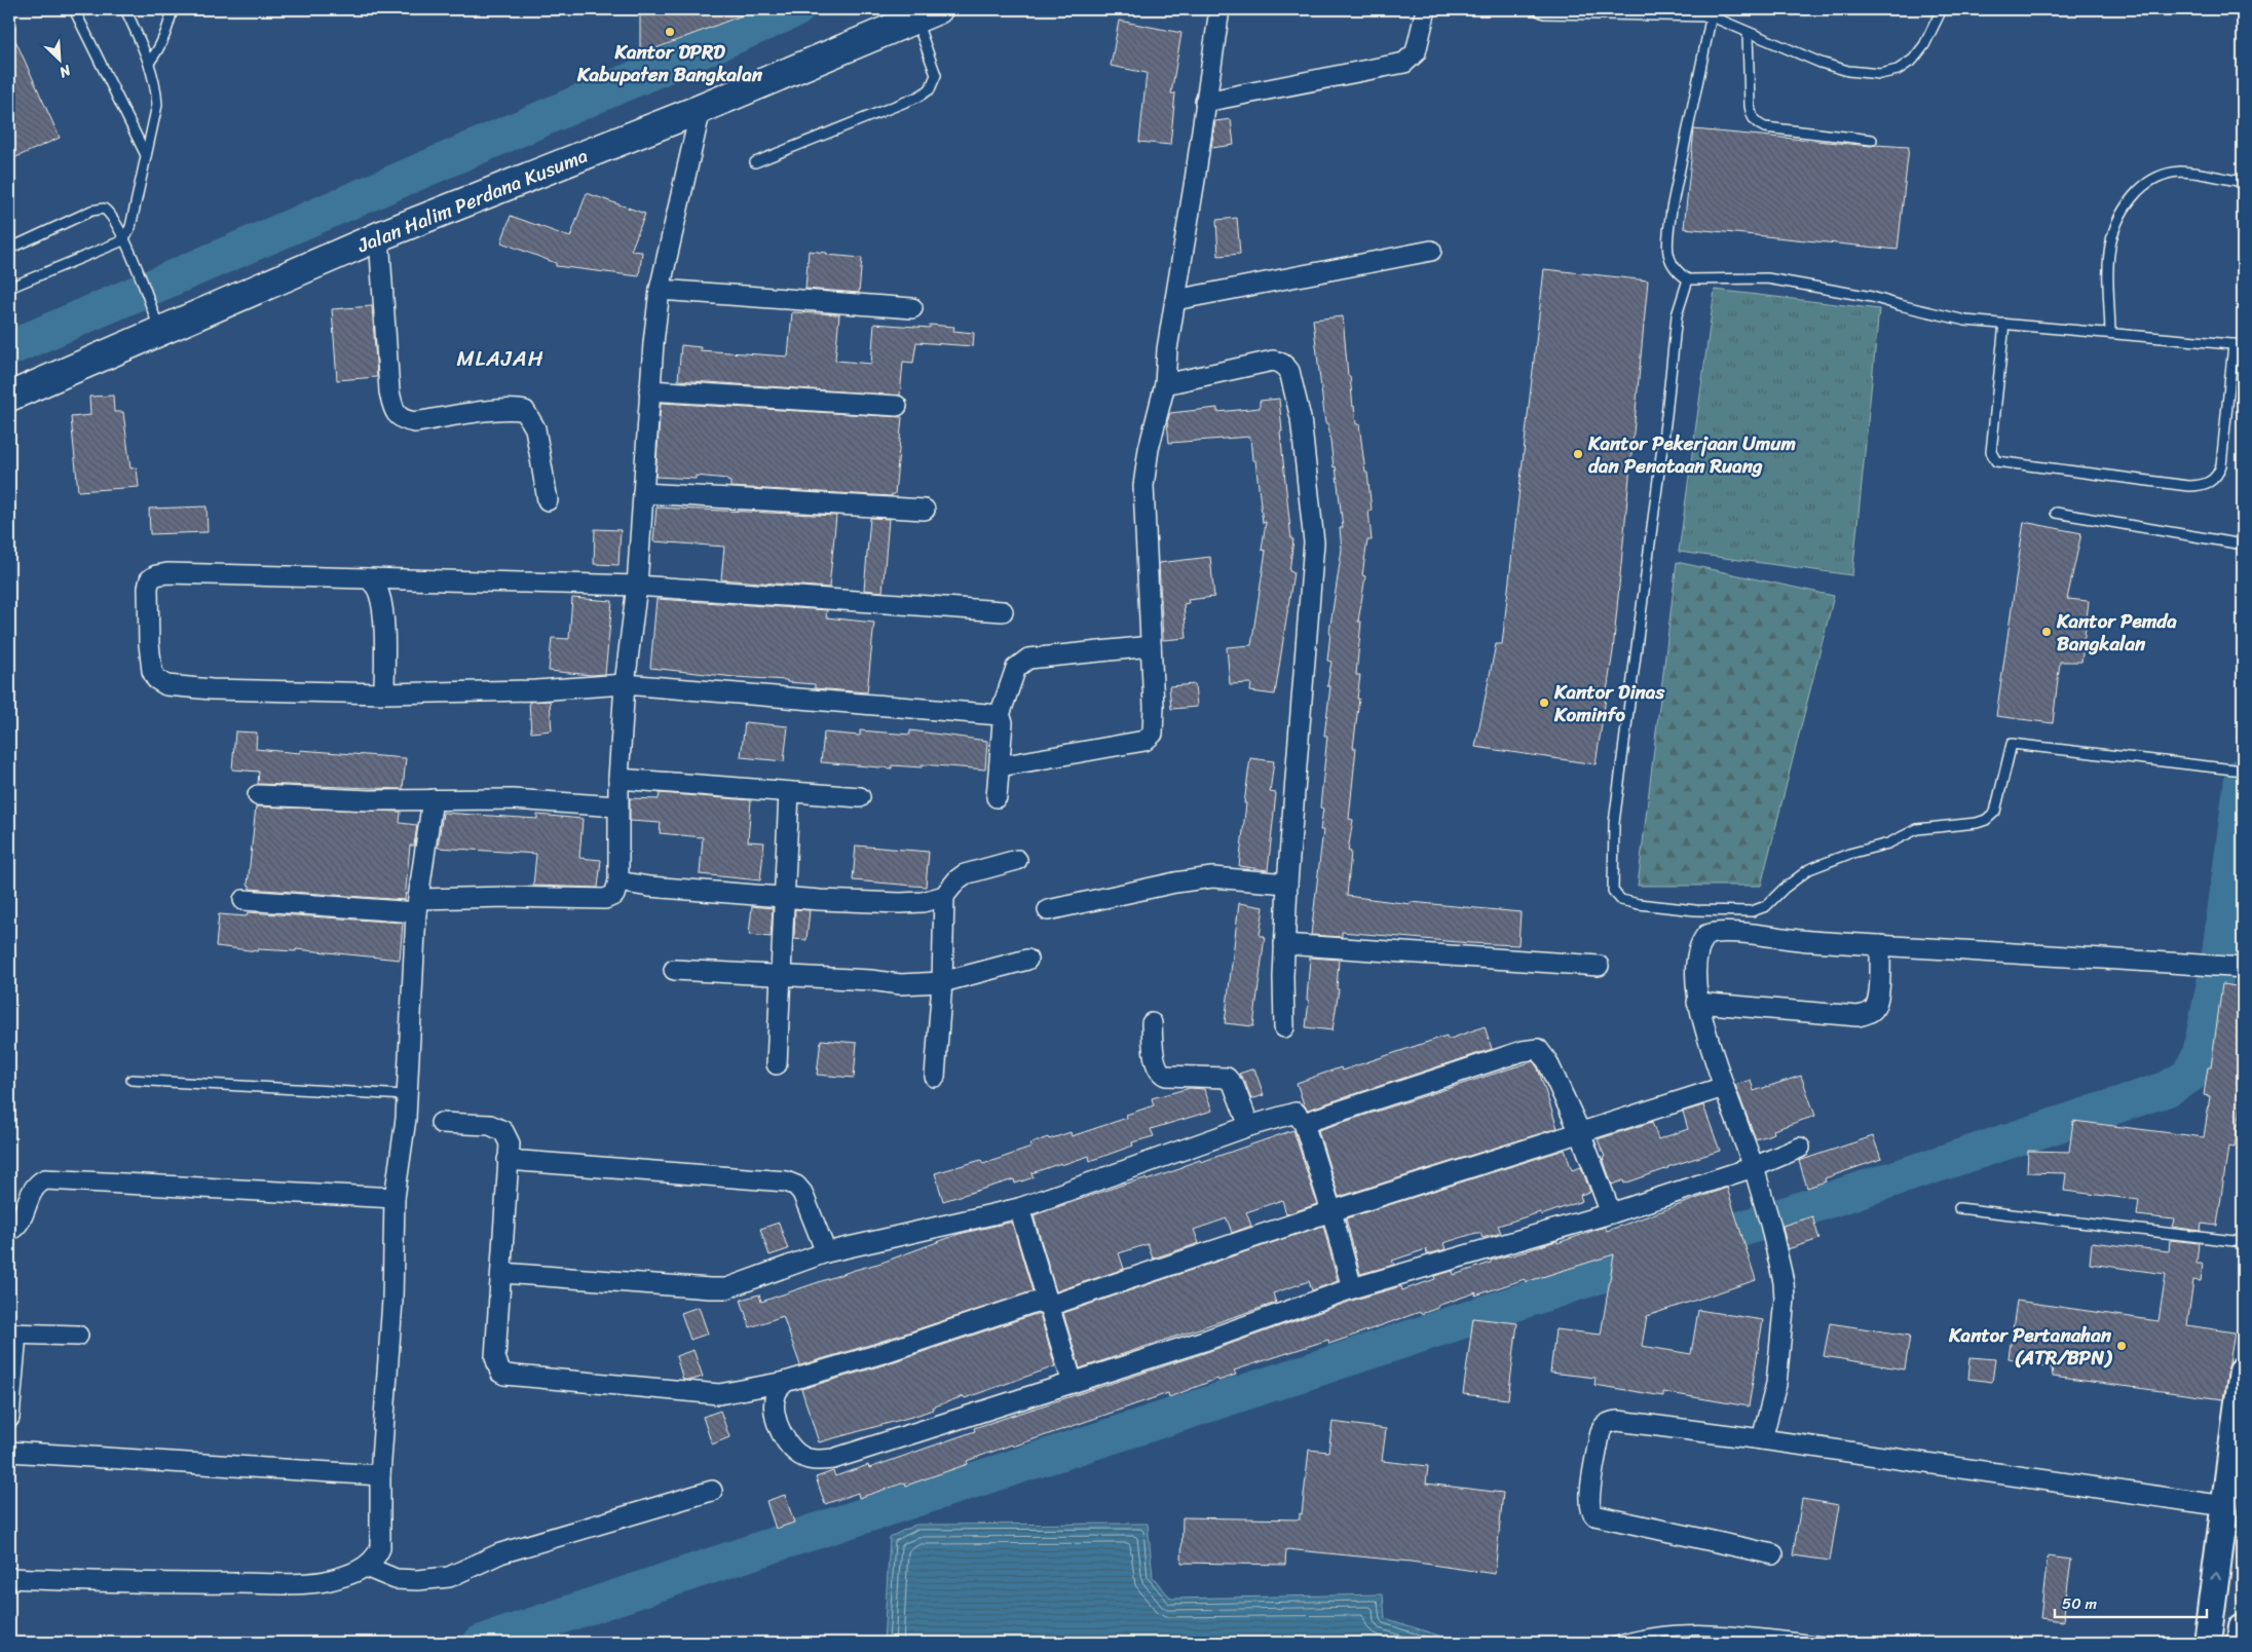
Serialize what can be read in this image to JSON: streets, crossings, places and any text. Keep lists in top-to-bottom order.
{
  "streets": {
    "highway": ["Jalan Halim Perdana Kusuma"]
  },
  "districts": ["MLAJAH"],
  "places": [
    "Kantor DPRD Kabupaten Bangkalan",
    "Kantor Pekerjaan Umum dan Penataan Ruang",
    "Kantor Pemda Bangkalan",
    "Kantor Dinas Kominfo",
    "Kantor Pertanahan (ATR/BPN)"
  ],
  "scale_bar": "50 m",
  "north": "bottom right"
}
